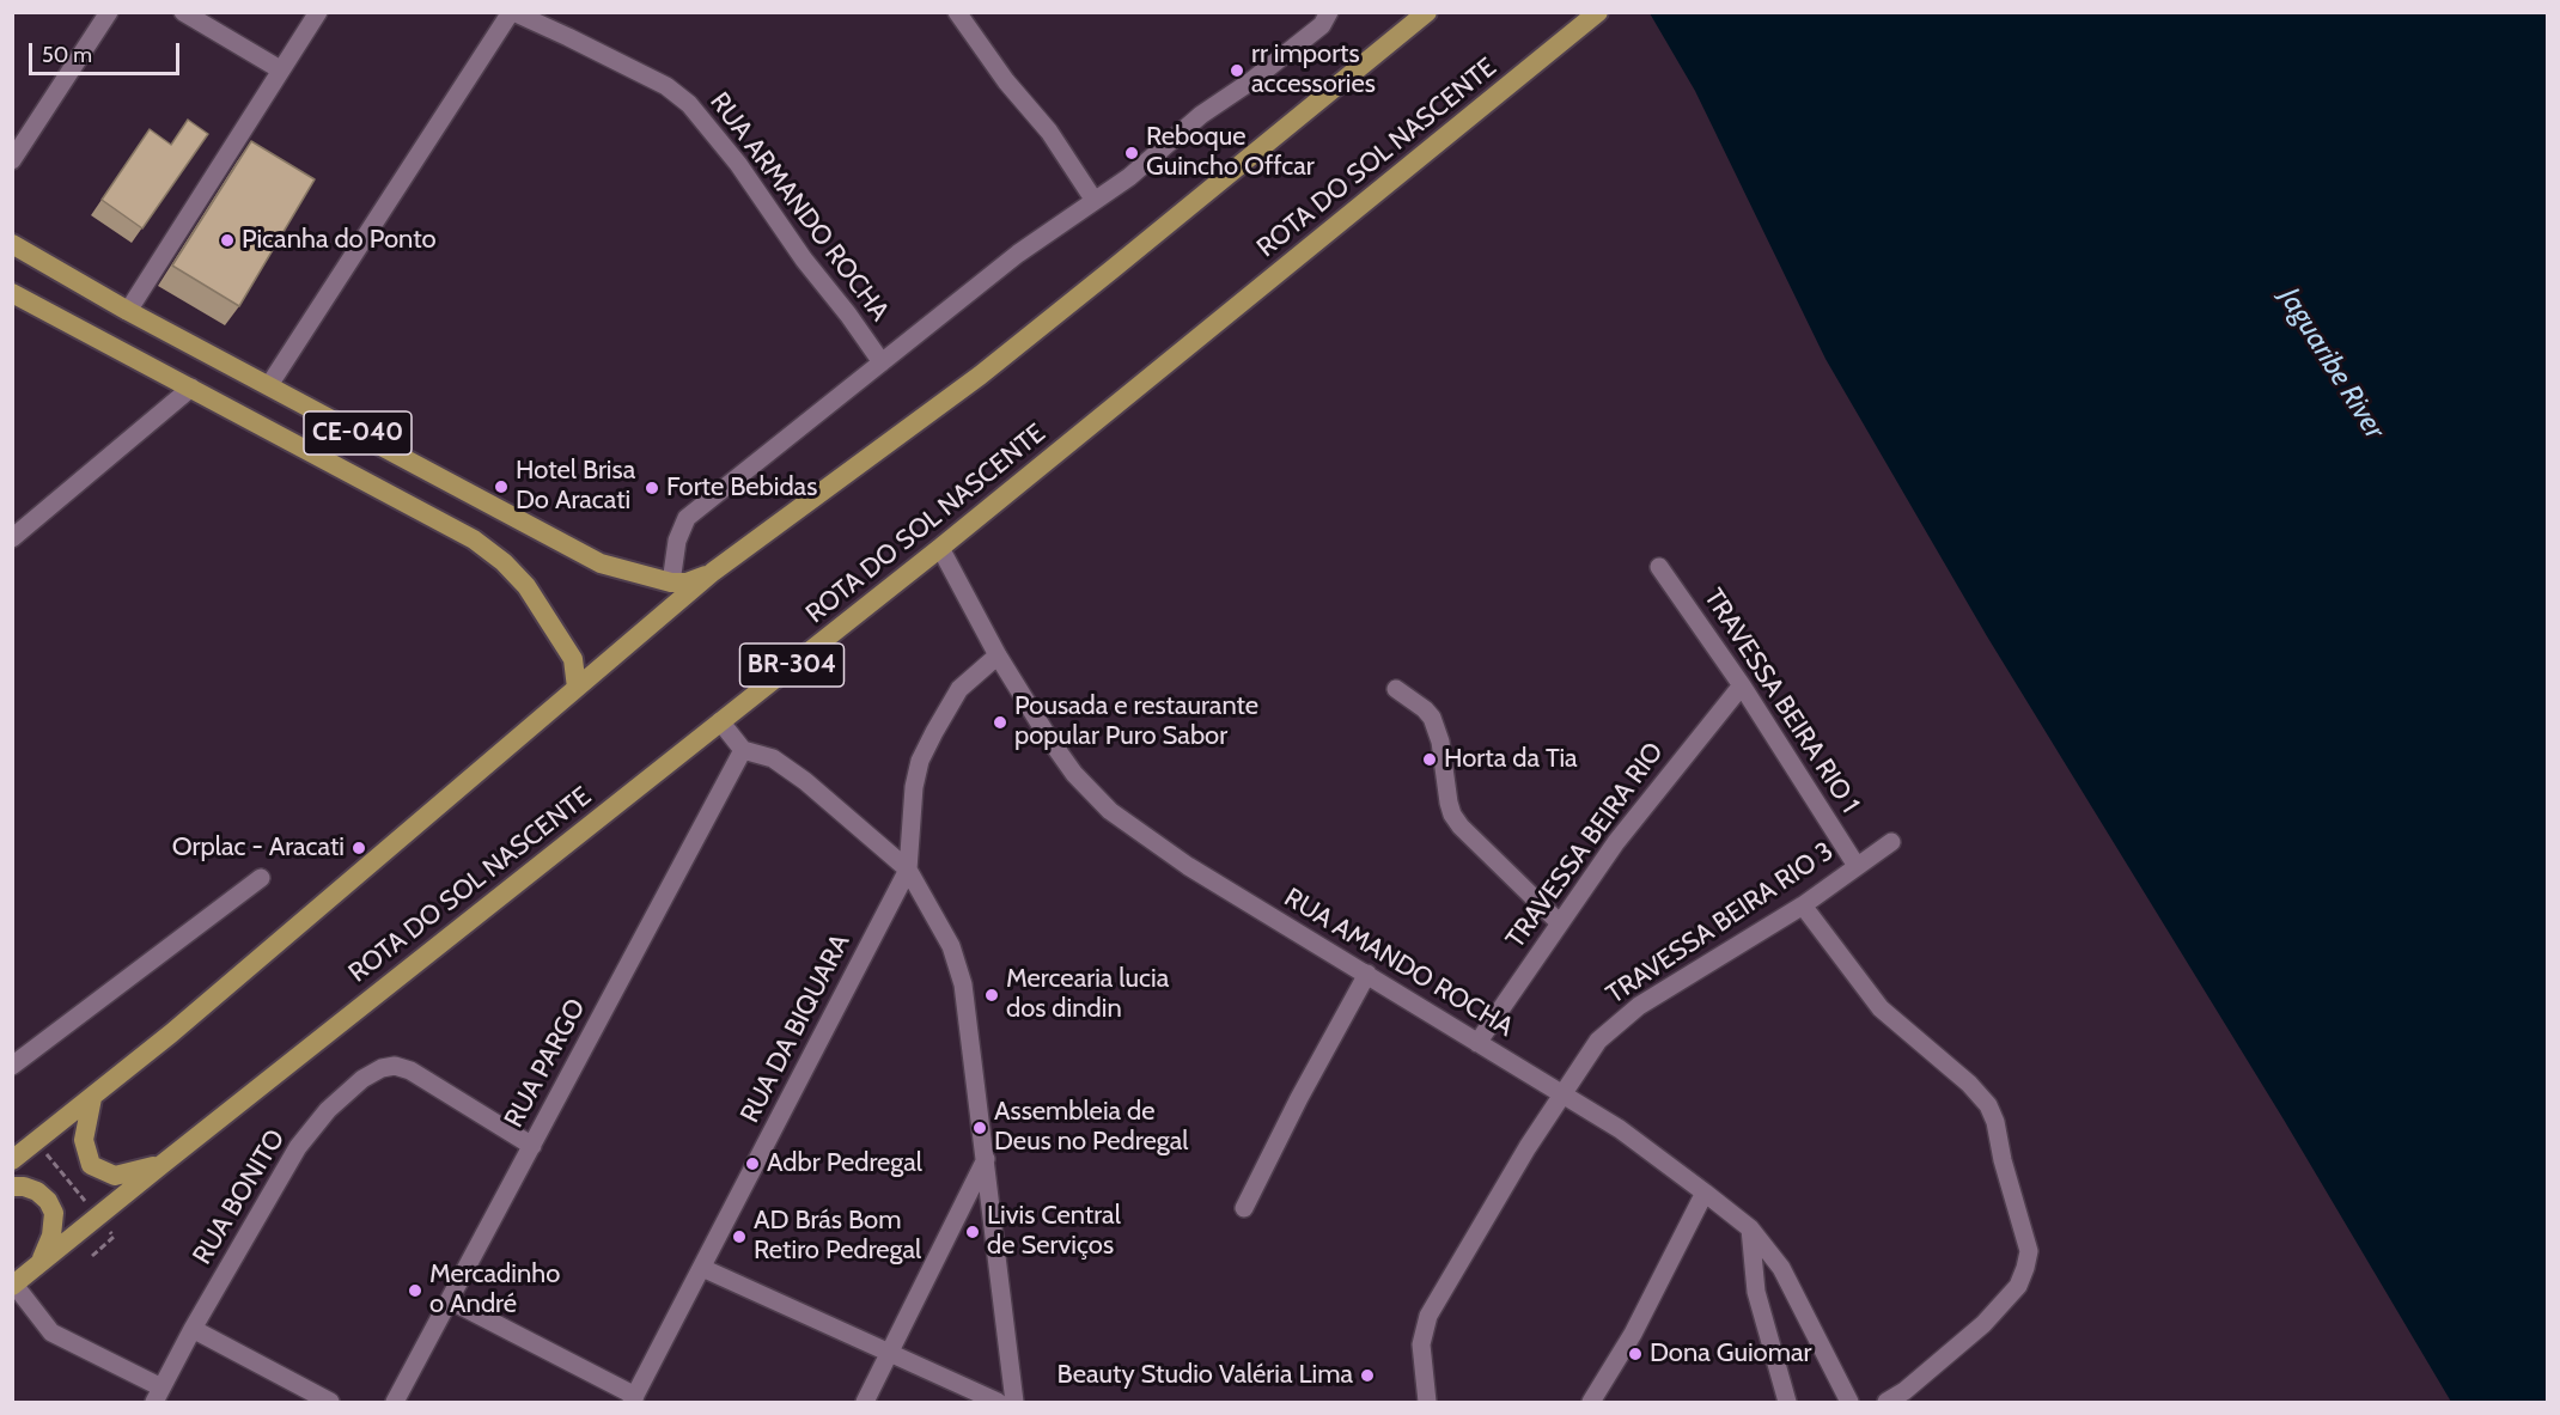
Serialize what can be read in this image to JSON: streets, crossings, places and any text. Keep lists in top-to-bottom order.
{
  "streets": {
    "highway": ["ROTA DO SOL NASCENTE", "CE-040", "BR-304"],
    "street": [
      "RUA ARMANDO ROCHA",
      "TRAVESSA BEIRA RIO 1",
      "TRAVESSA BEIRA RIO",
      "TRAVESSA BEIRA RIO 3",
      "RUA AMANDO ROCHA",
      "RUA DA BIQUARA",
      "RUA PARGO",
      "RUA BONITO"
    ]
  },
  "crossings": [
    ["ROTA DO SOL NASCENTE", "RUA AMANDO ROCHA"],
    ["TRAVESSA BEIRA RIO 1", "TRAVESSA BEIRA RIO"],
    ["TRAVESSA BEIRA RIO 1", "TRAVESSA BEIRA RIO 3"],
    ["TRAVESSA BEIRA RIO", "RUA AMANDO ROCHA"],
    ["TRAVESSA BEIRA RIO 3", "RUA AMANDO ROCHA"],
    ["RUA PARGO", "RUA BONITO"]
  ],
  "water": ["Jaguaribe River"],
  "places": [
    "rr imports accessories",
    "Reboque Guincho Offcar",
    "Picanha do Ponto",
    "Hotel Brisa Do Aracati",
    "Forte Bebidas",
    "Pousada e restaurante popular Puro Sabor",
    "Horta da Tia",
    "Orplac - Aracati",
    "Mercearia lucia dos dindin",
    "Assembleia de Deus no Pedregal",
    "Adbr Pedregal",
    "Livis Central de Serviços",
    "AD Brás Bom Retiro Pedregal",
    "Mercadinho o André",
    "Dona Guiomar",
    "Beauty Studio Valéria Lima"
  ],
  "scale_bar": "50 m"
}
